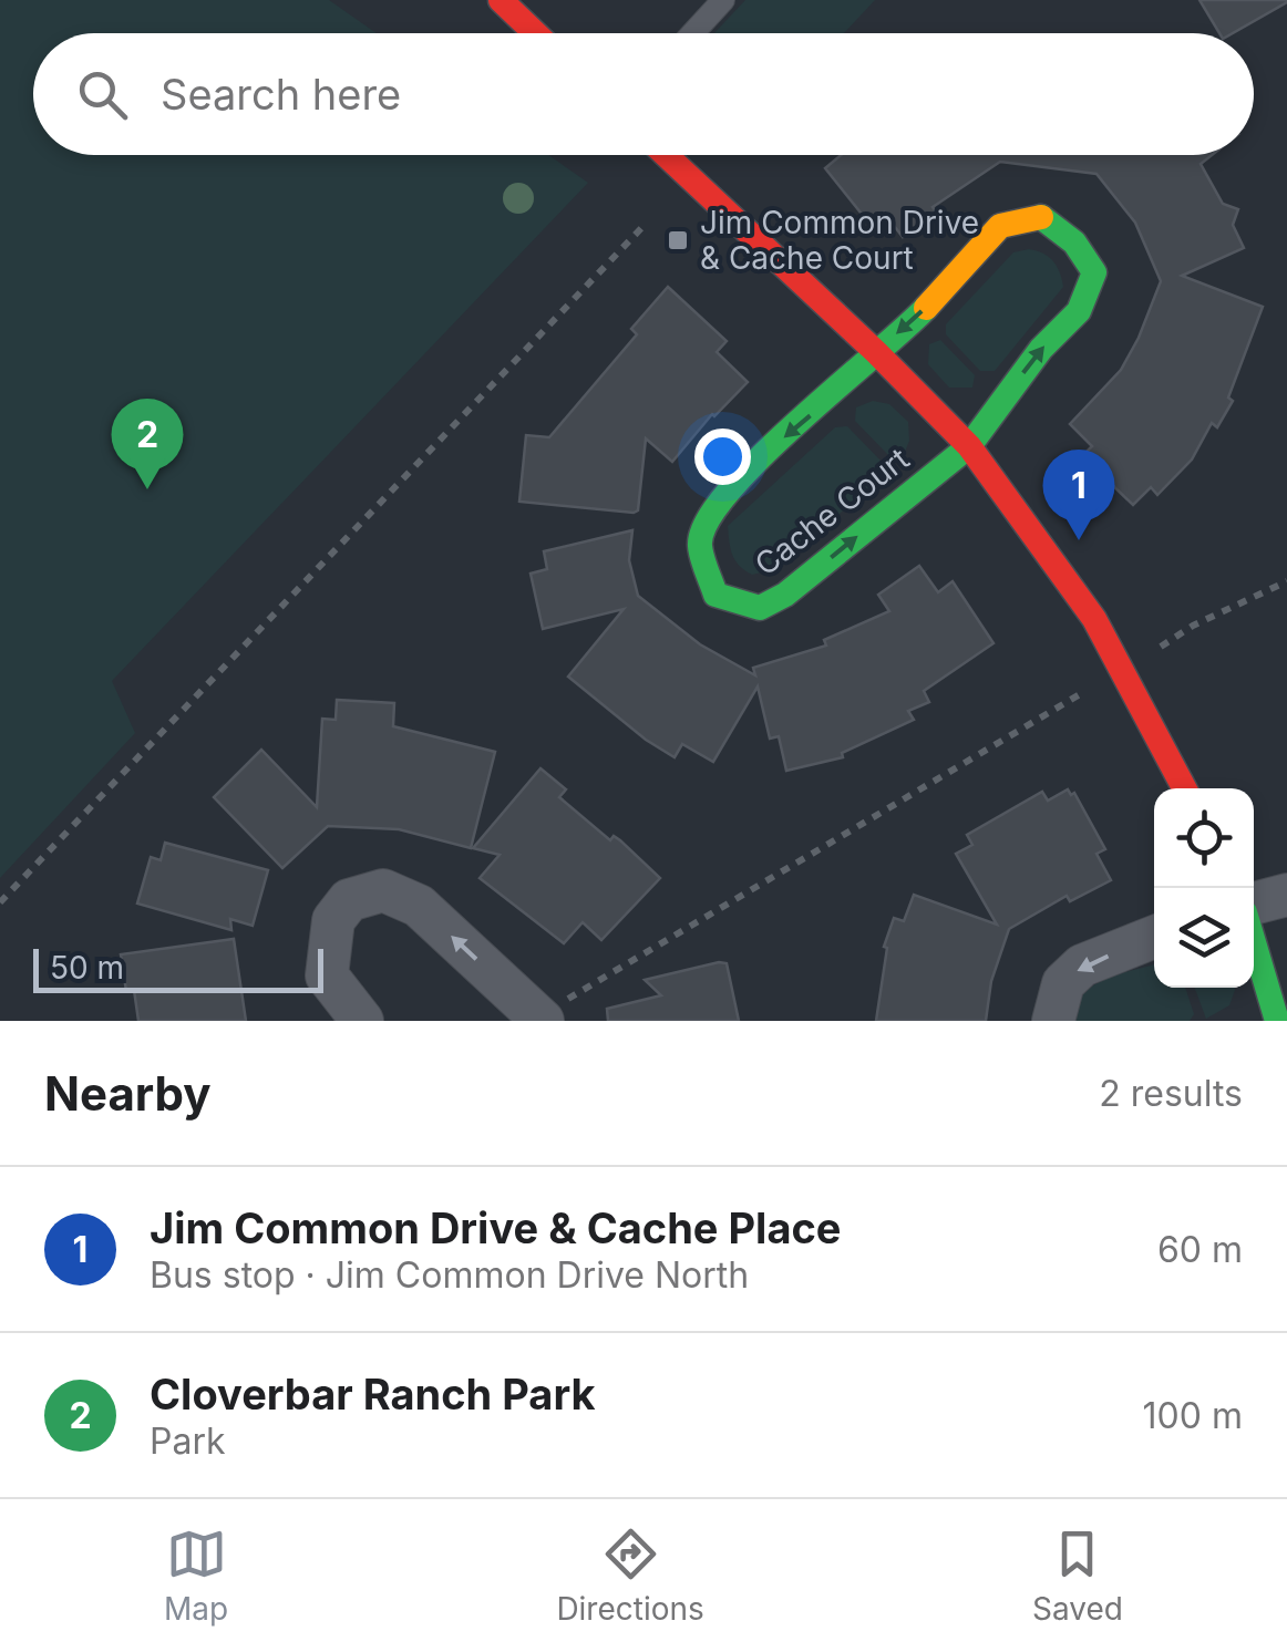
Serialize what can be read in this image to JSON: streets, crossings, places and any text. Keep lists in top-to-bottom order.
{
  "streets": {
    "street": ["Cache Court"]
  },
  "places": {
    "transit": ["Jim Common Drive & Cache Court"]
  },
  "scale_bar": "50 m",
  "page": {
    "search": "Search here",
    "pins": ["2", "1"],
    "scale": "50 m",
    "heading": ["Nearby", "2 results"],
    "list": [
      {
        "mark": "1",
        "name": "Jim Common Drive & Cache Place",
        "note": "Bus stop · Jim Common Drive North",
        "value": "60 m"
      },
      {
        "mark": "2",
        "name": "Cloverbar Ranch Park",
        "note": "Park",
        "value": "100 m"
      }
    ],
    "nav": ["Map", "Directions", "Saved"]
  }
}
